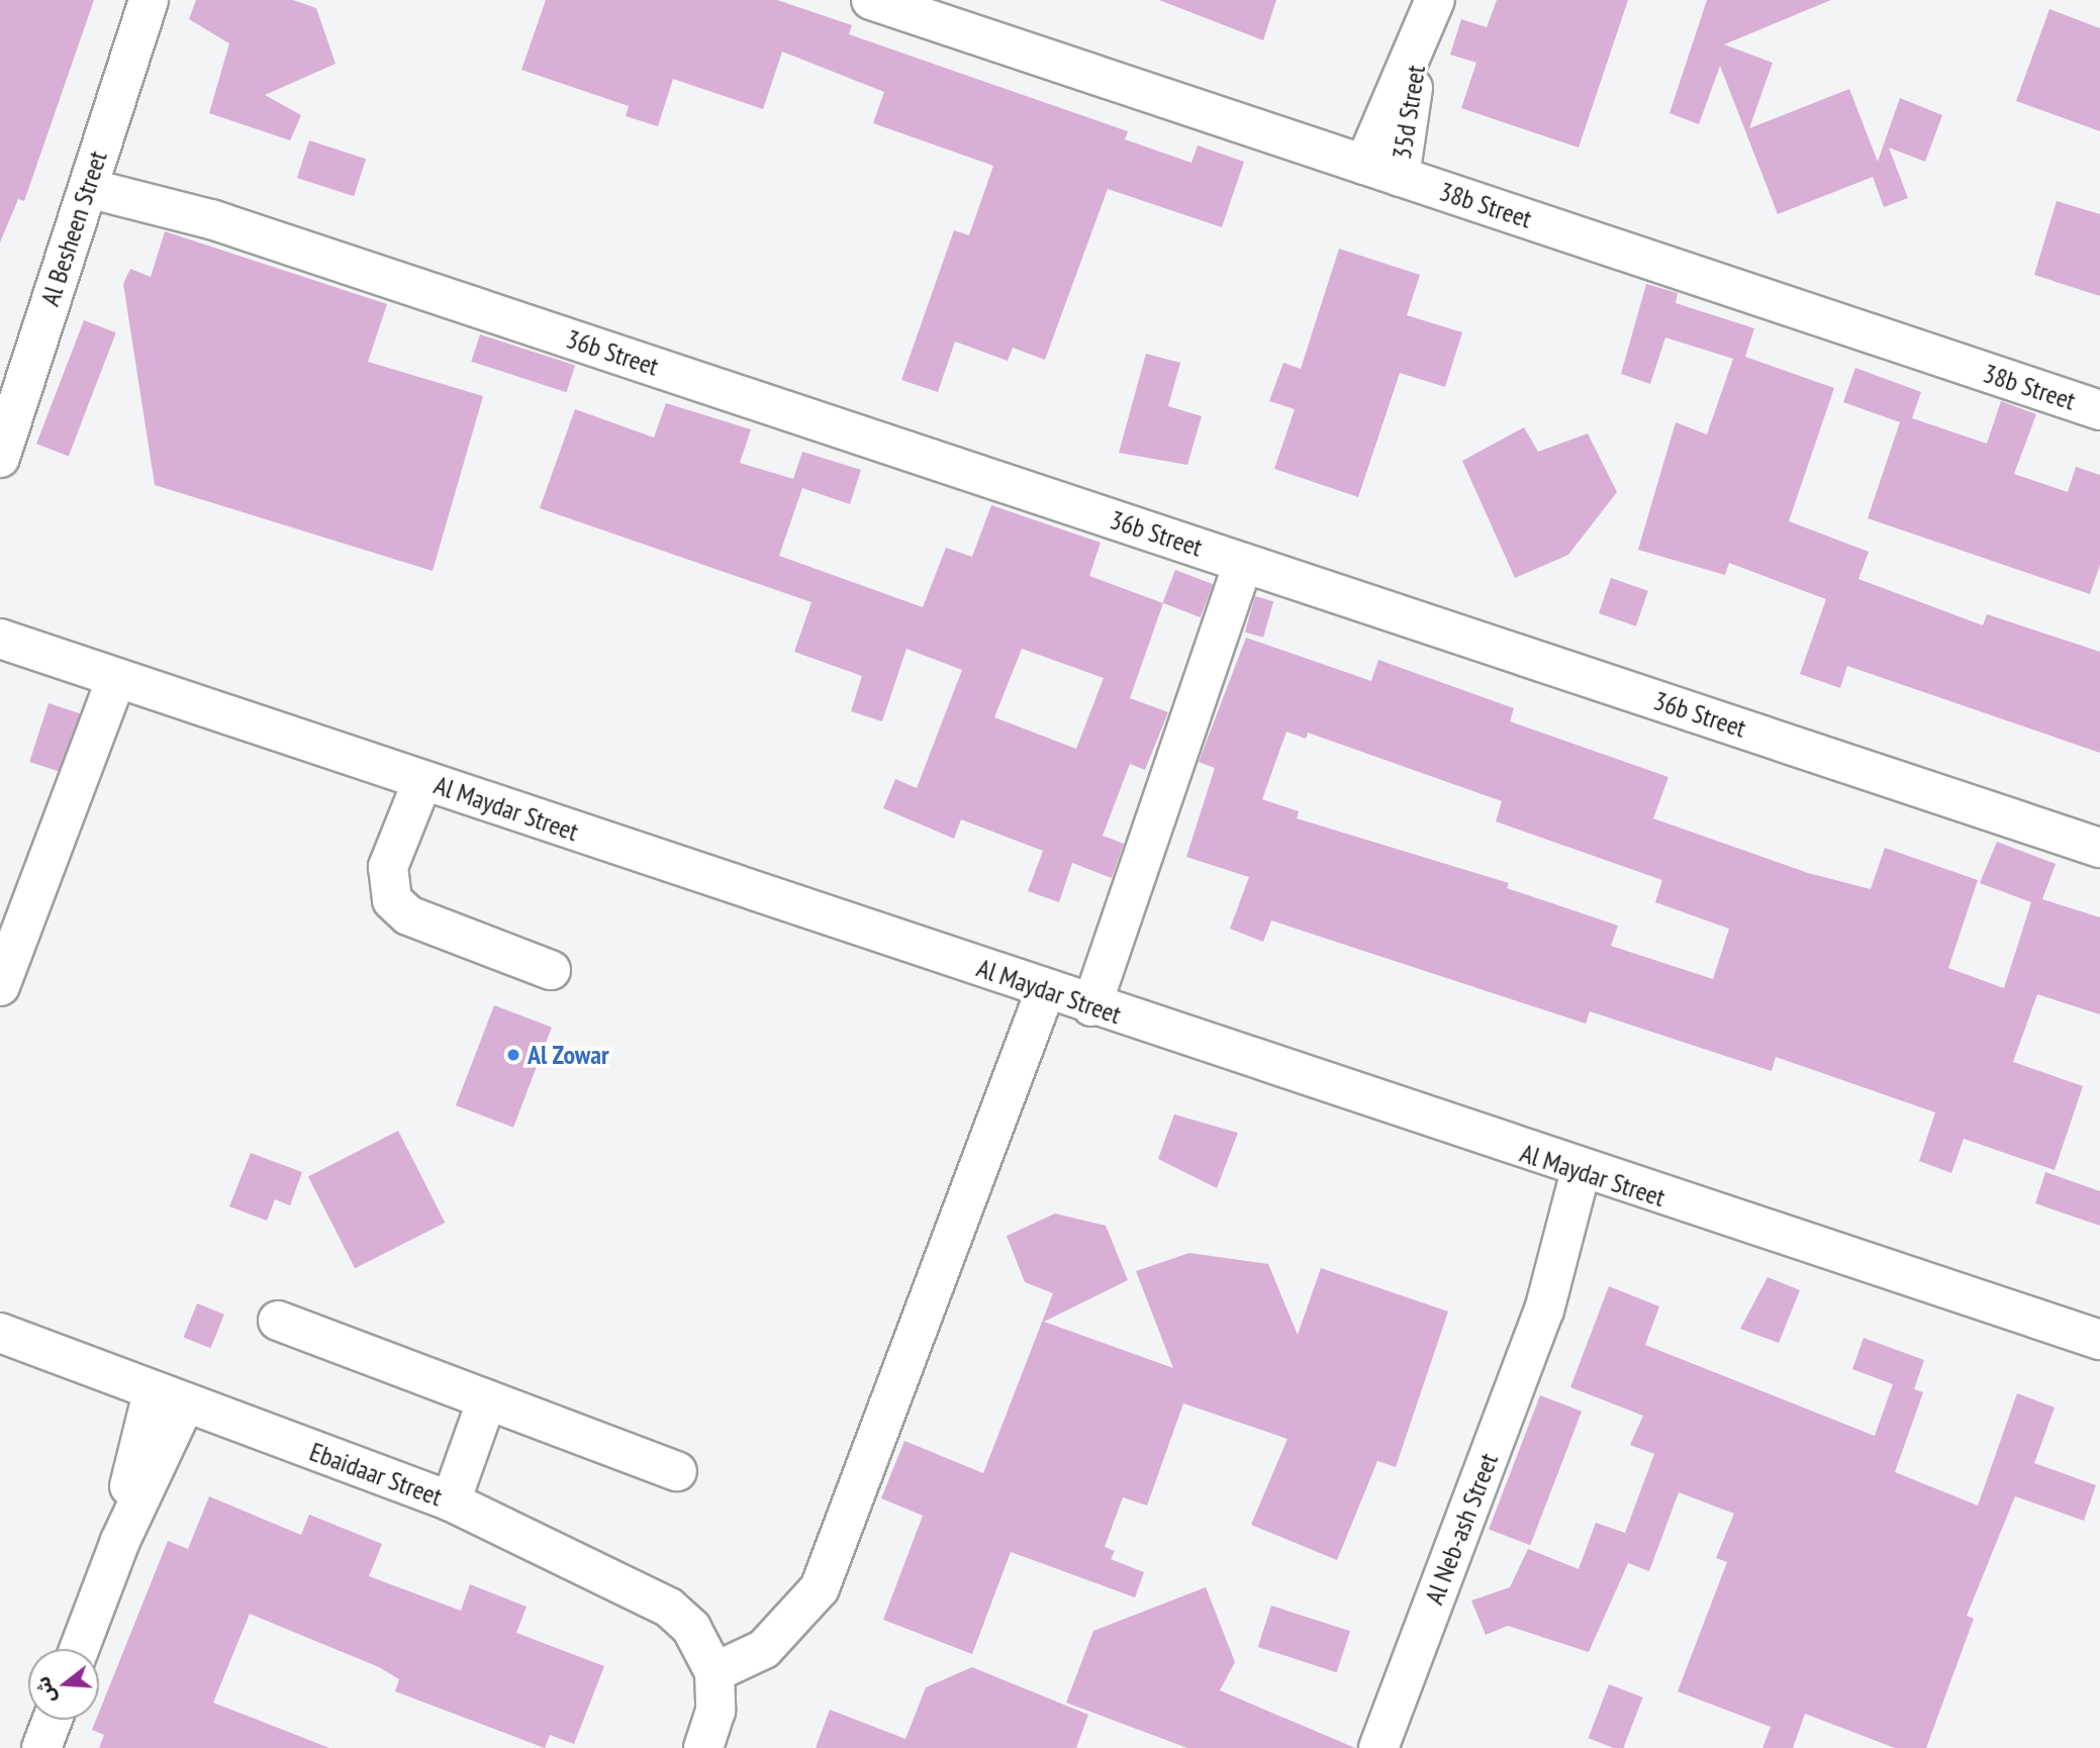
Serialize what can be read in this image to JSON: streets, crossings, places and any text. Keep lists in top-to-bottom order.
{
  "streets": {
    "street": [
      "35d Street",
      "38b Street",
      "Al Besheen Street",
      "36b Street",
      "Al Maydar Street",
      "Ebaidaar Street",
      "Al Neb-ash Street"
    ]
  },
  "crossings": [
    ["35d Street", "38b Street"],
    ["Al Besheen Street", "36b Street"],
    ["Al Maydar Street", "Al Neb-ash Street"]
  ],
  "places": ["Al Zowar"],
  "north": "left"
}
